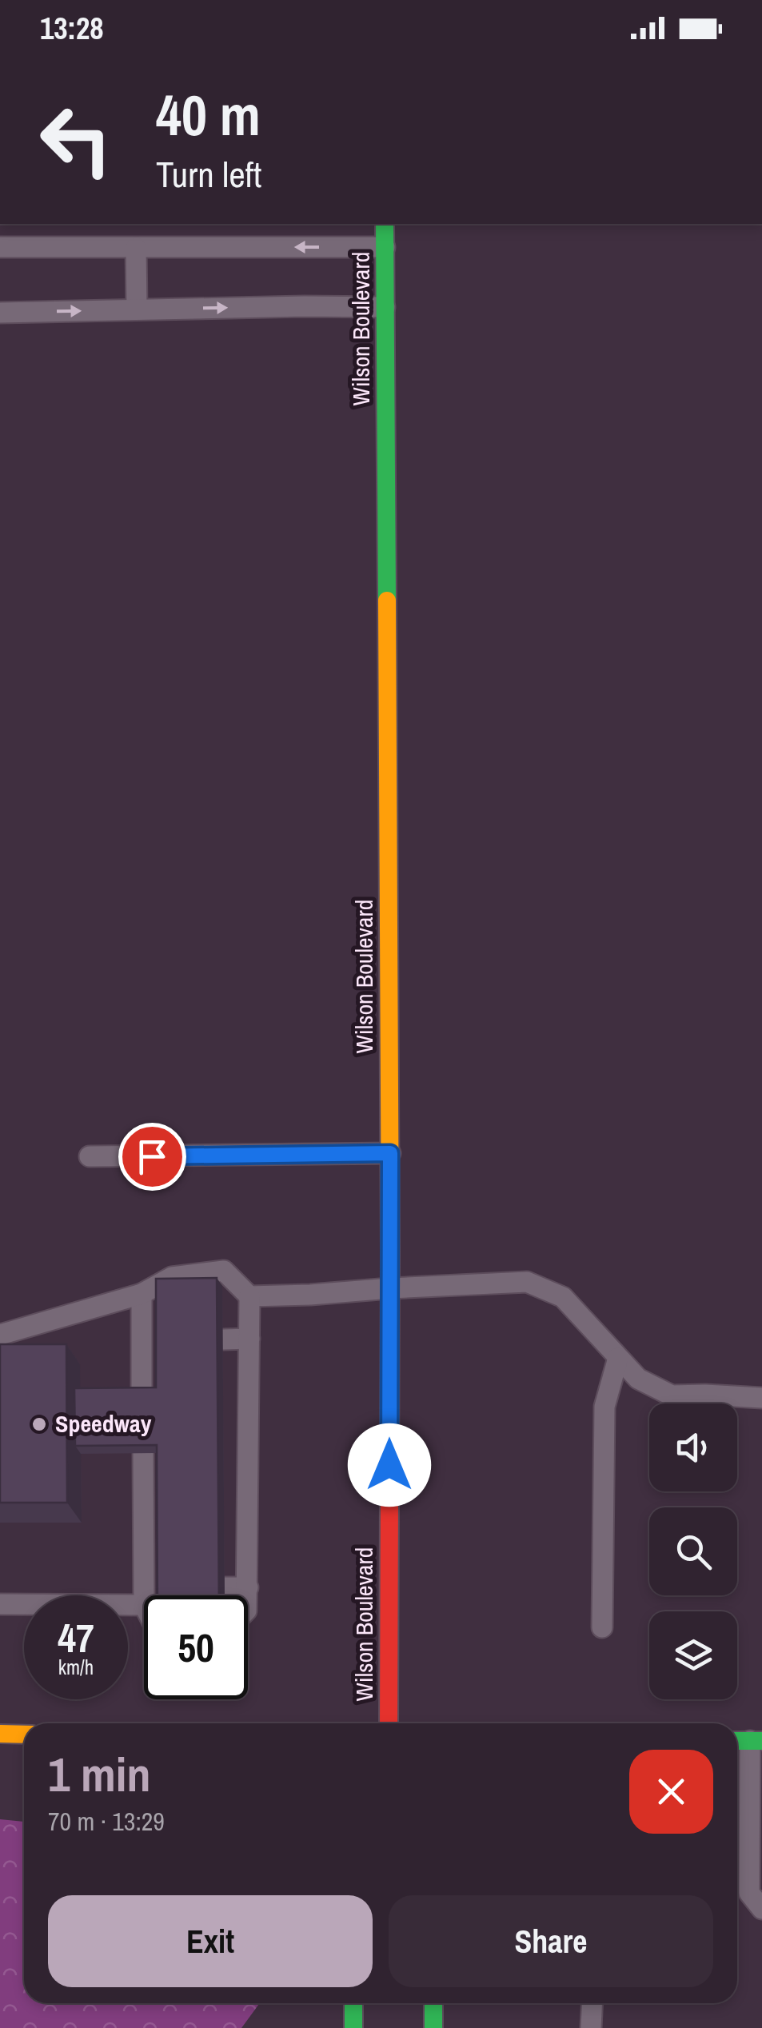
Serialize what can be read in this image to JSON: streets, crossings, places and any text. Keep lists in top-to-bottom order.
{
  "streets": {
    "main road": ["Wilson Boulevard"]
  },
  "places": ["Speedway"],
  "page": {
    "status": "13:28",
    "turn": ["40 m", "Turn left"],
    "speed": "47 km/h",
    "limit": "50",
    "heading": ["1 min", "70 m · 13:29"],
    "buttons": ["Exit", "Share"]
  }
}
